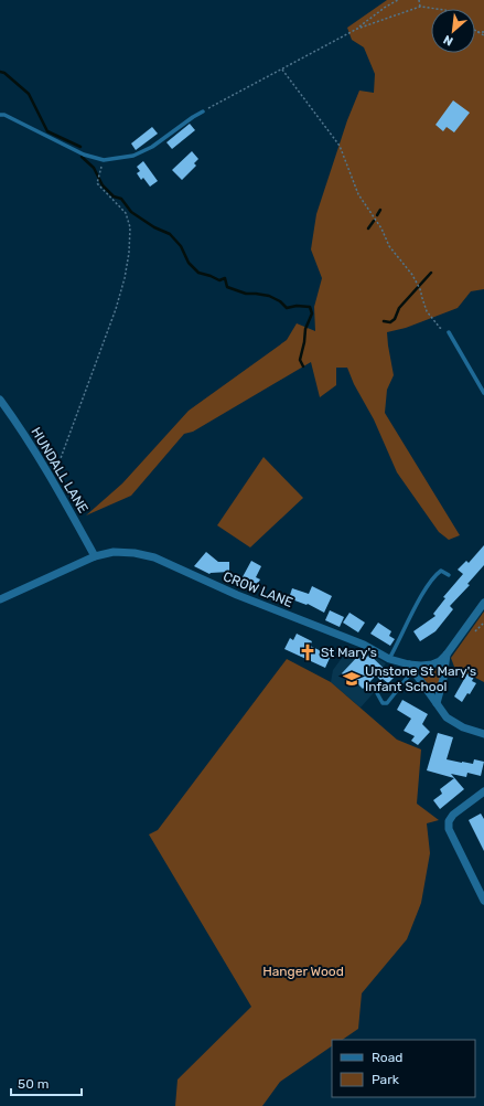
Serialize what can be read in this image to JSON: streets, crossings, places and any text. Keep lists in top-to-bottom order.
{
  "streets": {
    "street": ["HUNDALL LANE", "CROW LANE"]
  },
  "crossings": [
    ["HUNDALL LANE", "CROW LANE"]
  ],
  "parks": ["Hanger Wood"],
  "places": {
    "church": ["St Mary's"],
    "school or university": ["Unstone St Mary's Infant School"]
  },
  "legend": ["Road", "Park"],
  "scale_bar": "50 m",
  "north": "bottom left"
}
